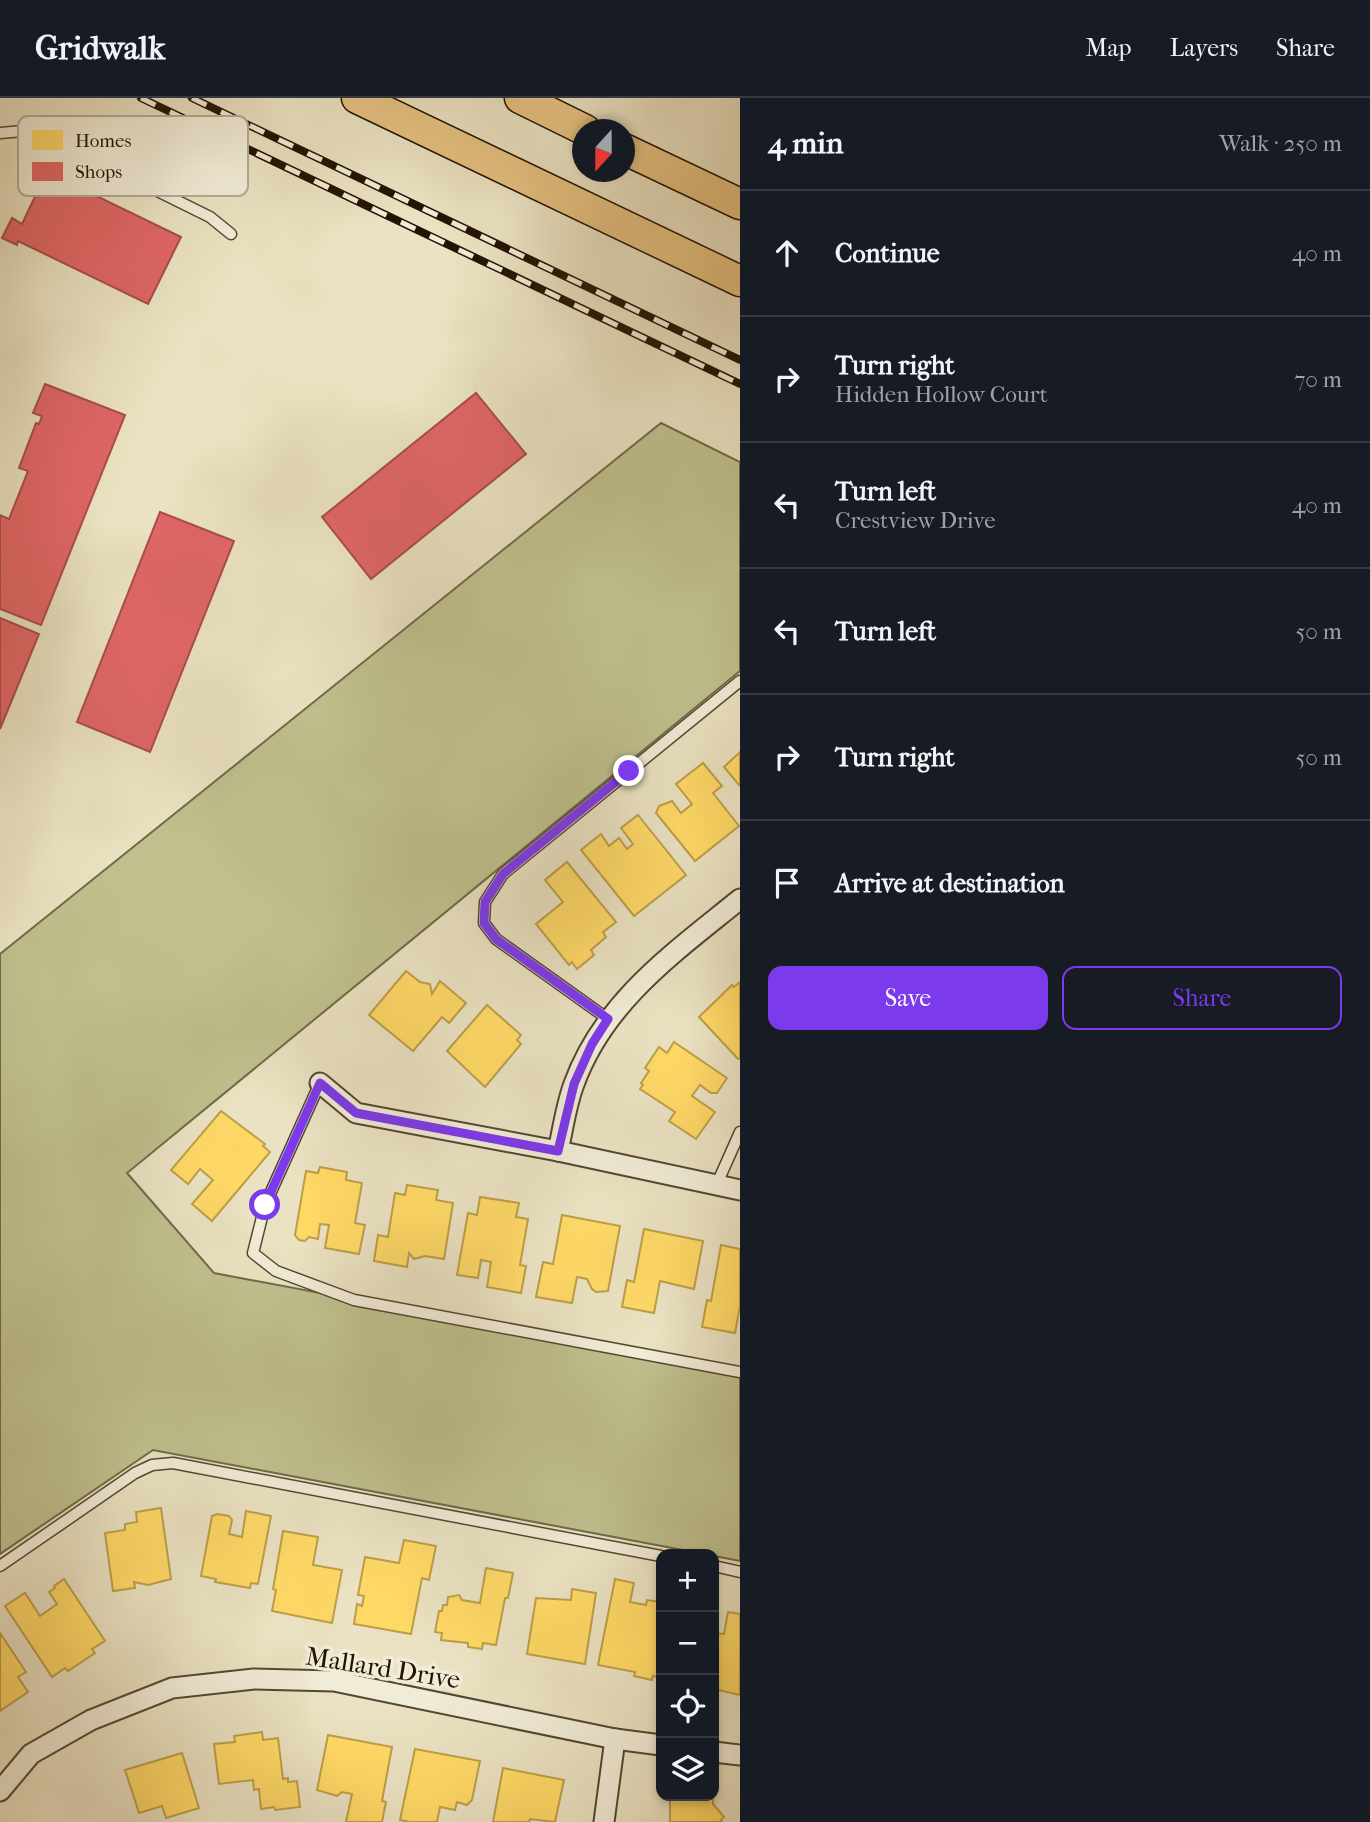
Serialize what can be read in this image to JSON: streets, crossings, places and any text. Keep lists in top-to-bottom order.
{
  "streets": {
    "street": ["Mallard Drive"]
  },
  "legend": ["Homes", "Shops"],
  "north": "bottom",
  "page": {
    "header": "Gridwalk",
    "nav": ["Map", "Layers", "Share"],
    "heading": ["4 min", "Walk · 250 m"],
    "list": [
      ["Continue", "40 m"],
      ["Turn right", "Hidden Hollow Court", "70 m"],
      ["Turn left", "Crestview Drive", "40 m"],
      ["Turn left", "50 m"],
      ["Turn right", "50 m"],
      "Arrive at destination"
    ],
    "buttons": ["Save", "Share"],
    "map_buttons": ["+", "−"]
  }
}
